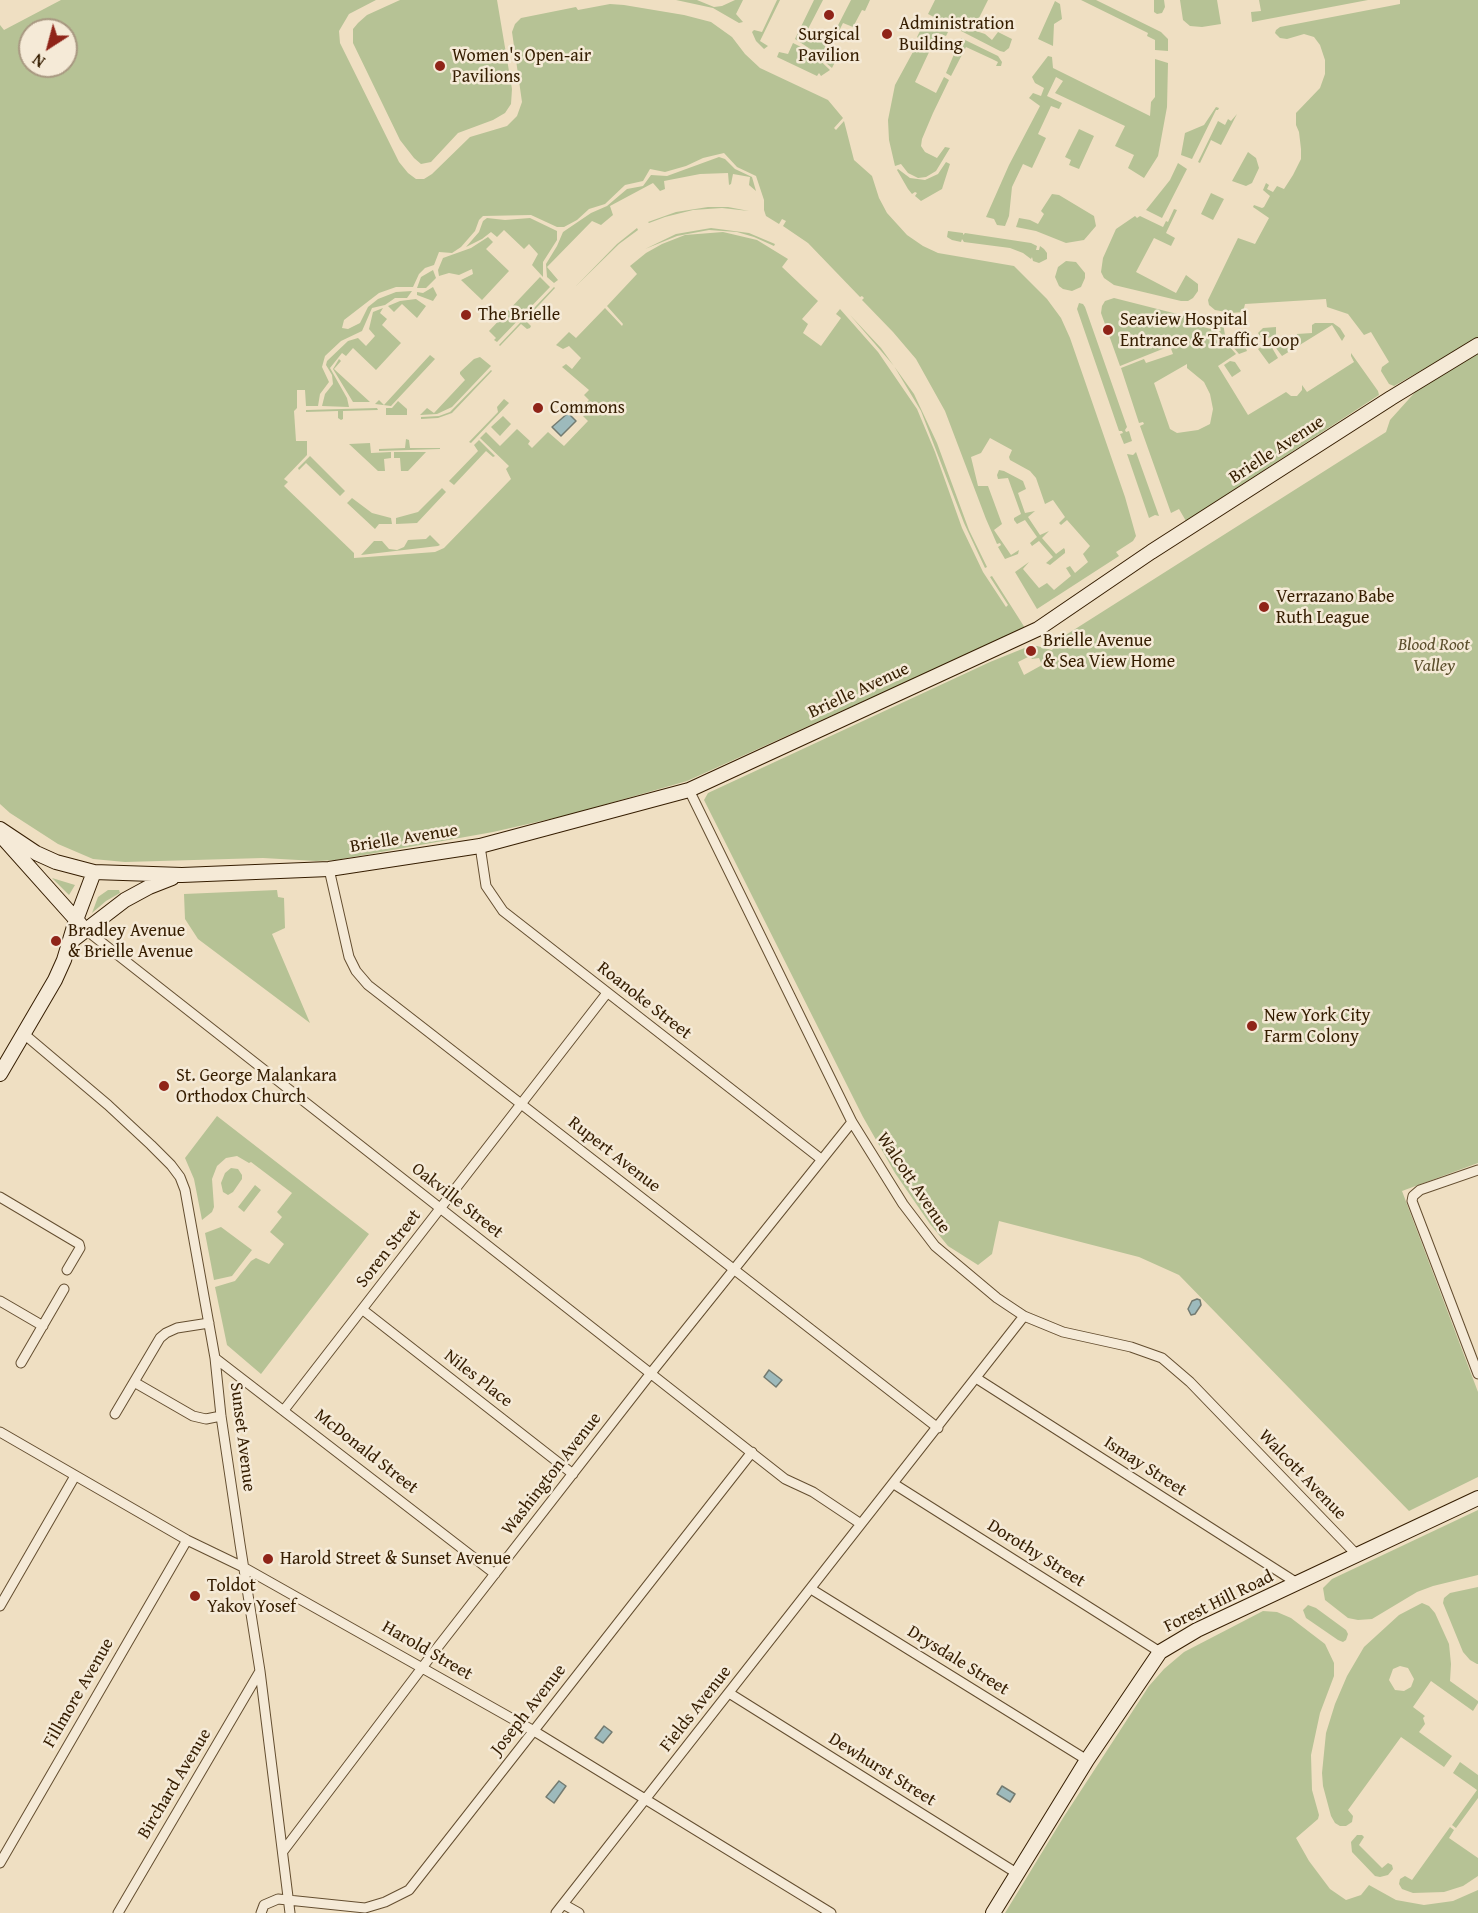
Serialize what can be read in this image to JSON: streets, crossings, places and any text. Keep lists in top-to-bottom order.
{
  "streets": {
    "street": [
      "Brielle Avenue",
      "Roanoke Street",
      "Rupert Avenue",
      "Walcott Avenue",
      "Oakville Street",
      "Soren Street",
      "Niles Place",
      "Sunset Avenue",
      "McDonald Street",
      "Ismay Street",
      "Washington Avenue",
      "Dorothy Street",
      "Forest Hill Road",
      "Harold Street",
      "Drysdale Street",
      "Fillmore Avenue",
      "Fields Avenue",
      "Joseph Avenue",
      "Dewhurst Street",
      "Birchard Avenue"
    ]
  },
  "crossings": [
    ["Brielle Avenue", "Roanoke Street"],
    ["Brielle Avenue", "Rupert Avenue"],
    ["Brielle Avenue", "Walcott Avenue"],
    ["Brielle Avenue", "Oakville Street"],
    ["Brielle Avenue", "Sunset Avenue"],
    ["Roanoke Street", "Soren Street"],
    ["Roanoke Street", "Washington Avenue"],
    ["Rupert Avenue", "Soren Street"],
    ["Rupert Avenue", "Washington Avenue"],
    ["Rupert Avenue", "Fields Avenue"],
    ["Walcott Avenue", "Washington Avenue"],
    ["Walcott Avenue", "Forest Hill Road"],
    ["Walcott Avenue", "Fields Avenue"],
    ["Oakville Street", "Soren Street"],
    ["Oakville Street", "Washington Avenue"],
    ["Oakville Street", "Fields Avenue"],
    ["Oakville Street", "Joseph Avenue"],
    ["Soren Street", "Niles Place"],
    ["Soren Street", "McDonald Street"],
    ["Niles Place", "Washington Avenue"],
    ["Sunset Avenue", "McDonald Street"],
    ["Sunset Avenue", "Washington Avenue"],
    ["Sunset Avenue", "Harold Street"],
    ["Sunset Avenue", "Joseph Avenue"],
    ["Sunset Avenue", "Birchard Avenue"],
    ["McDonald Street", "Washington Avenue"],
    ["Ismay Street", "Forest Hill Road"],
    ["Ismay Street", "Fields Avenue"],
    ["Washington Avenue", "Harold Street"],
    ["Dorothy Street", "Forest Hill Road"],
    ["Dorothy Street", "Fields Avenue"],
    ["Forest Hill Road", "Drysdale Street"],
    ["Forest Hill Road", "Dewhurst Street"],
    ["Harold Street", "Fillmore Avenue"],
    ["Harold Street", "Fields Avenue"],
    ["Harold Street", "Joseph Avenue"],
    ["Drysdale Street", "Fields Avenue"],
    ["Fields Avenue", "Dewhurst Street"]
  ],
  "parks": ["Blood Root Valley"],
  "places": [
    "Surgical Pavilion",
    "Administration Building",
    "Women's Open-air Pavilions",
    "The Brielle",
    "Seaview Hospital Entrance & Traffic Loop",
    "Commons",
    "Verrazano Babe Ruth League",
    "Brielle Avenue & Sea View Home",
    "Bradley Avenue & Brielle Avenue",
    "New York City Farm Colony",
    "St. George Malankara Orthodox Church",
    "Harold Street & Sunset Avenue",
    "Toldot Yakov Yosef"
  ],
  "north": "bottom left"
}
